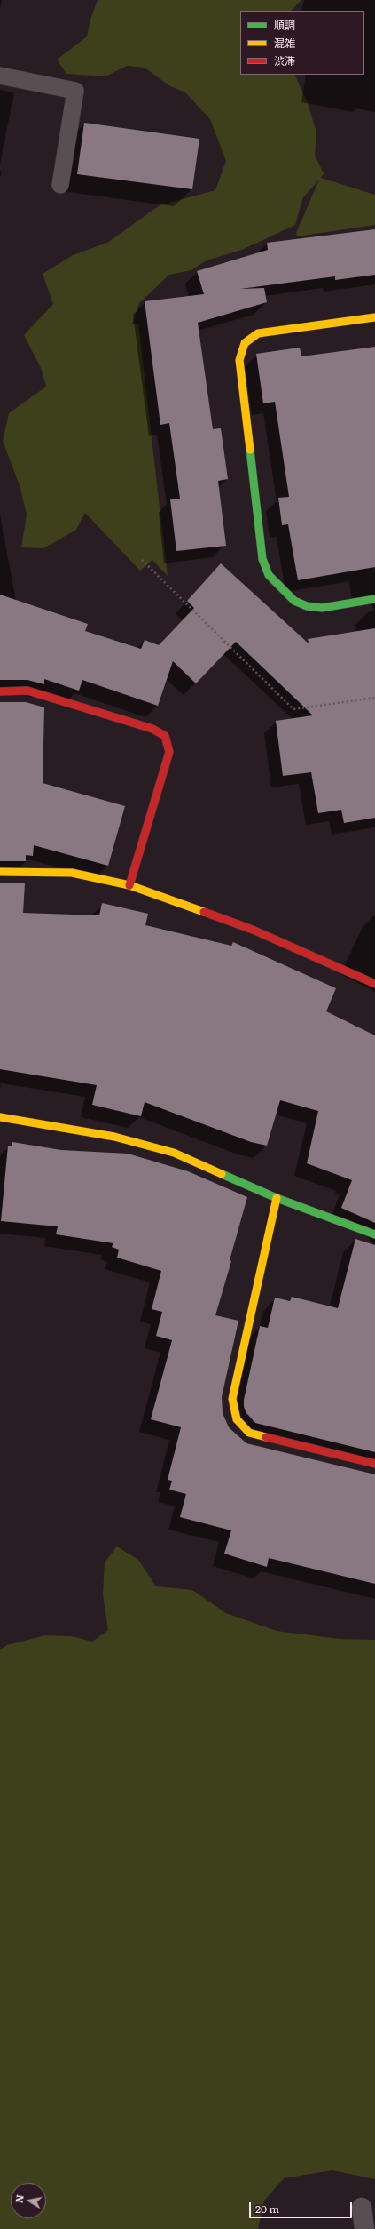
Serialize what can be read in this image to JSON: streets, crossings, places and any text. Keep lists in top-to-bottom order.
{
  "legend": ["順調", "混雑", "渋滞"],
  "scale_bar": "20 m",
  "north": "left"
}
